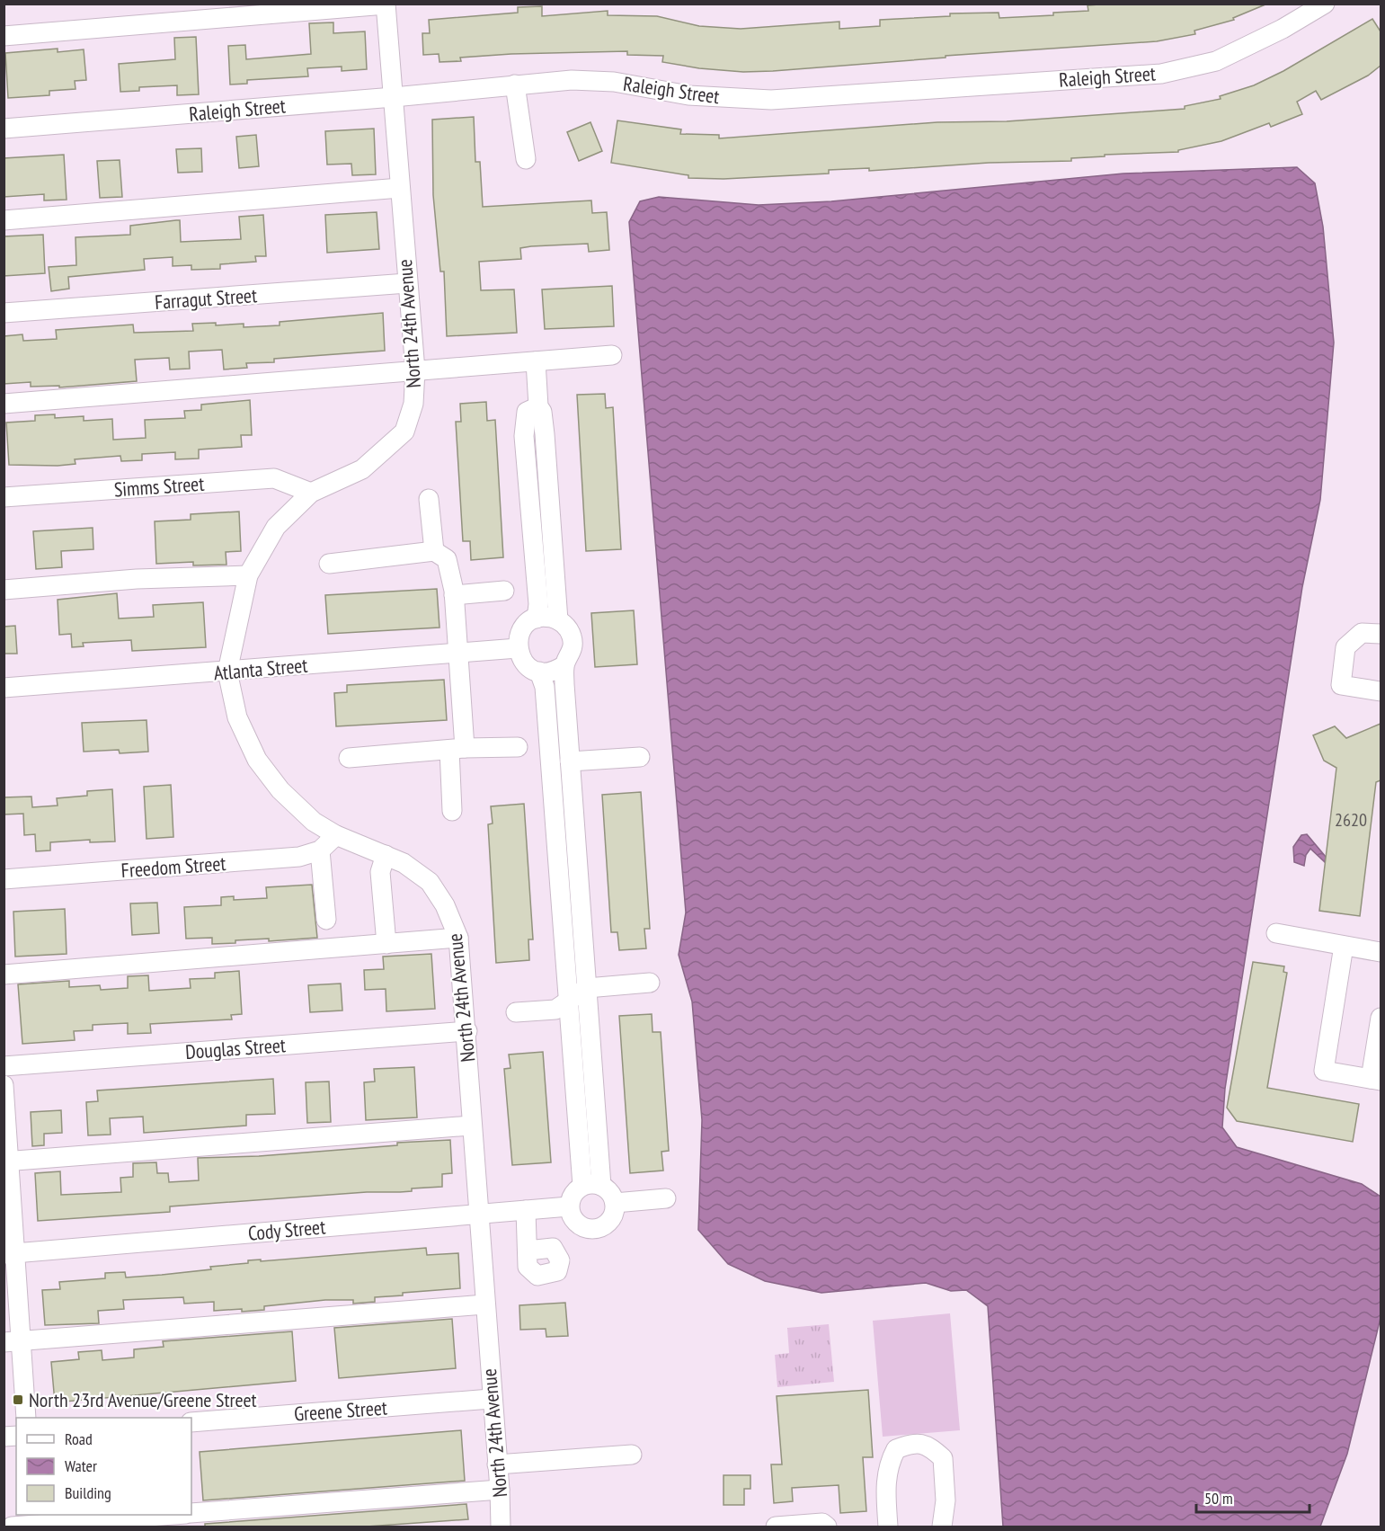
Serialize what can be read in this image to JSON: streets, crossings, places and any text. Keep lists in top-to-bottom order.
{
  "streets": {
    "street": [
      "Raleigh Street",
      "Farragut Street",
      "North 24th Avenue",
      "Simms Street",
      "Atlanta Street",
      "Freedom Street",
      "Douglas Street",
      "Cody Street",
      "Greene Street"
    ]
  },
  "crossings": [
    ["Raleigh Street", "North 24th Avenue"],
    ["Farragut Street", "North 24th Avenue"],
    ["North 24th Avenue", "Simms Street"],
    ["North 24th Avenue", "Atlanta Street"],
    ["North 24th Avenue", "Douglas Street"],
    ["North 24th Avenue", "Cody Street"],
    ["North 24th Avenue", "Greene Street"]
  ],
  "places": {
    "transit": ["North 23rd Avenue/Greene Street"]
  },
  "house_numbers": ["2620"],
  "legend": ["Road", "Water", "Building"],
  "scale_bar": "50 m"
}
